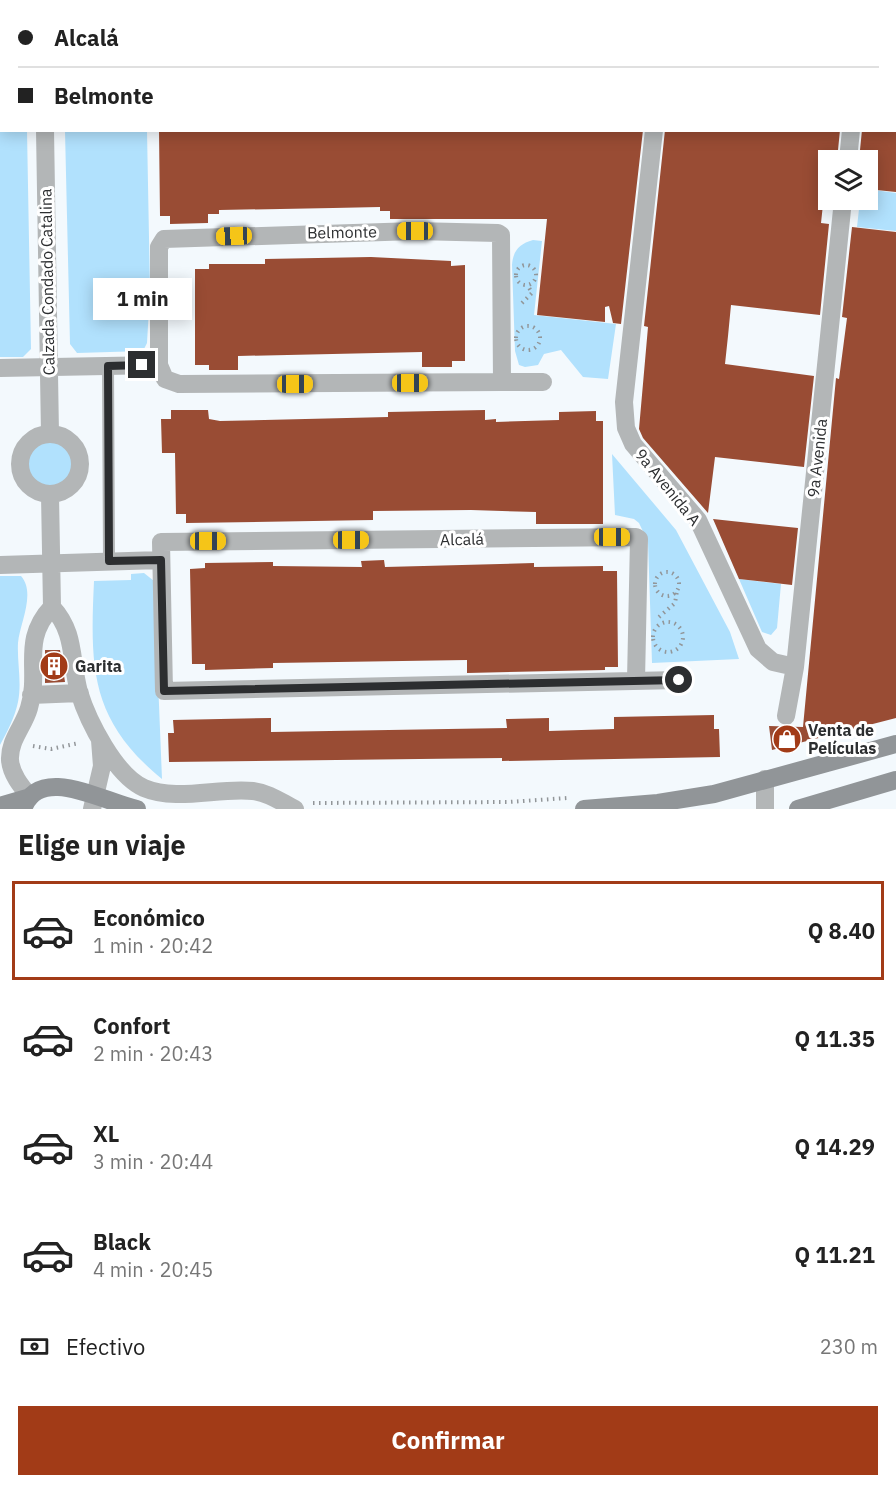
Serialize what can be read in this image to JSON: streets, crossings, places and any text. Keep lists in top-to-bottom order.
{
  "streets": {
    "street": [
      "Belmonte",
      "Calzada Condado Catalina",
      "9a Avenida",
      "9a Avenida A",
      "Alcalá"
    ]
  },
  "crossings": [
    ["9a Avenida", "9a Avenida A"]
  ],
  "places": {
    "building": ["Garita"],
    "shop": ["Venta de Películas"]
  },
  "page": {
    "banner": ["Alcalá", "Belmonte"],
    "bubble": "1 min",
    "heading": "Elige un viaje",
    "list": [
      {
        "name": "Económico",
        "note": "1 min · 20:42",
        "value": "Q 8.40"
      },
      {
        "name": "Confort",
        "note": "2 min · 20:43",
        "value": "Q 11.35"
      },
      {
        "name": "XL",
        "note": "3 min · 20:44",
        "value": "Q 14.29"
      },
      {
        "name": "Black",
        "note": "4 min · 20:45",
        "value": "Q 11.21"
      }
    ],
    "pay": ["Efectivo", "230 m"],
    "buttons": "Confirmar"
  }
}
